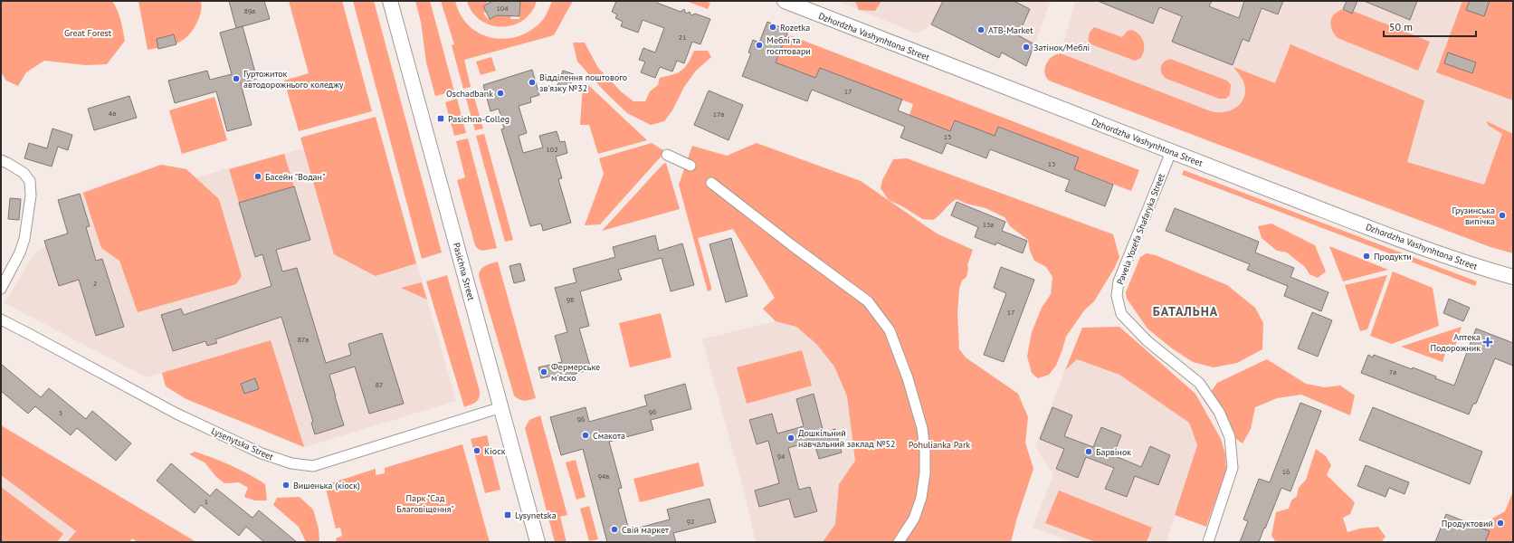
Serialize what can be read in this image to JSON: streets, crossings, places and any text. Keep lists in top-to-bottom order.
{
  "streets": {
    "main road": ["Dzhordzha Vashynhtona Street", "Pasichna Street"],
    "street": ["Pavela Yozefa Shafaryka Street", "Lysenytska Street"]
  },
  "crossings": [
    ["Dzhordzha Vashynhtona Street", "Pavela Yozefa Shafaryka Street"],
    ["Pasichna Street", "Lysenytska Street"]
  ],
  "districts": ["БАТАЛЬНА"],
  "parks": ["Great Forest", "Pohulianka Park", "Парк \"Сад Благовіщення\""],
  "places": {
    "other": [
      "Rozetka",
      "ATB-Market",
      "Меблі та госптовари",
      "Затінок/Меблі",
      "Гуртожиток автодорожнього коледжу",
      "Відділення поштового зв'язку №32",
      "Oschadbank",
      "Басейн \"Водан\"",
      "Грузинська випічка",
      "Продукти",
      "Фермерське м'яско",
      "Смакота",
      "Дошкільний навчальний заклад №52",
      "Кіоск",
      "Барвінок",
      "Вишенька (кіоск)",
      "Продуктовий",
      "Свій маркет"
    ],
    "transit": ["Pasichna-Colleg", "Lysynetska"],
    "health": ["Аптека Подорожник"]
  },
  "house_numbers": [
    "104",
    "89а",
    "21",
    "17",
    "4а",
    "17а",
    "15",
    "102",
    "13",
    "13а",
    "2",
    "98",
    "17",
    "87а",
    "7а",
    "87",
    "96",
    "5",
    "96",
    "94",
    "16",
    "94в",
    "1",
    "92"
  ],
  "scale_bar": "50 m"
}
